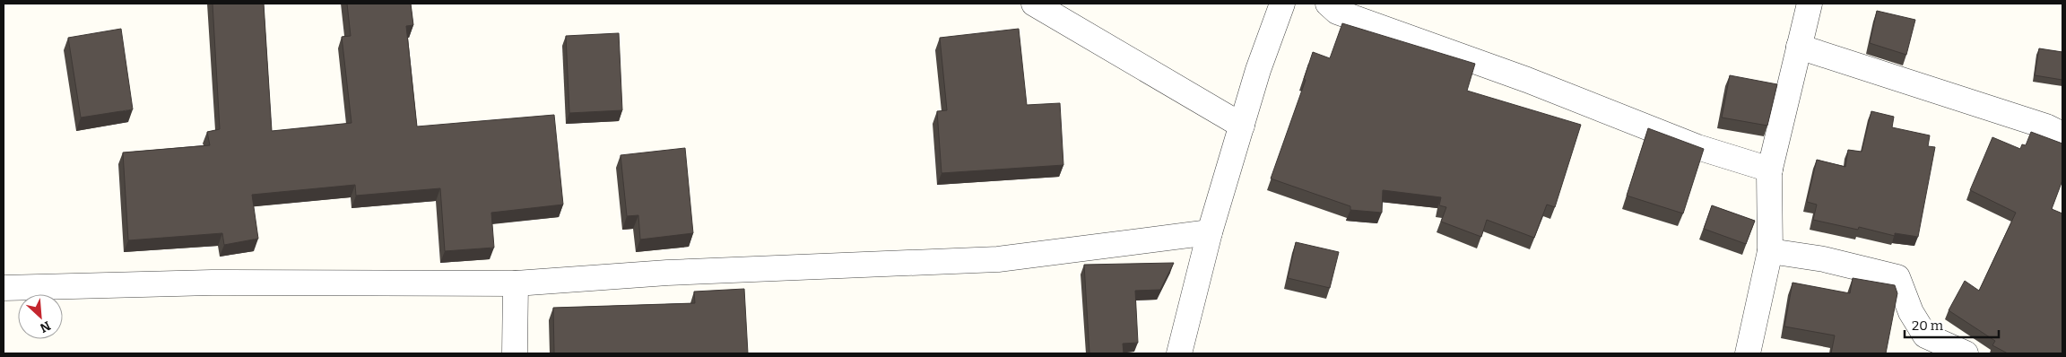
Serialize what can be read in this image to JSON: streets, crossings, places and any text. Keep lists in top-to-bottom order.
{
  "scale_bar": "20 m",
  "north": "bottom right"
}
